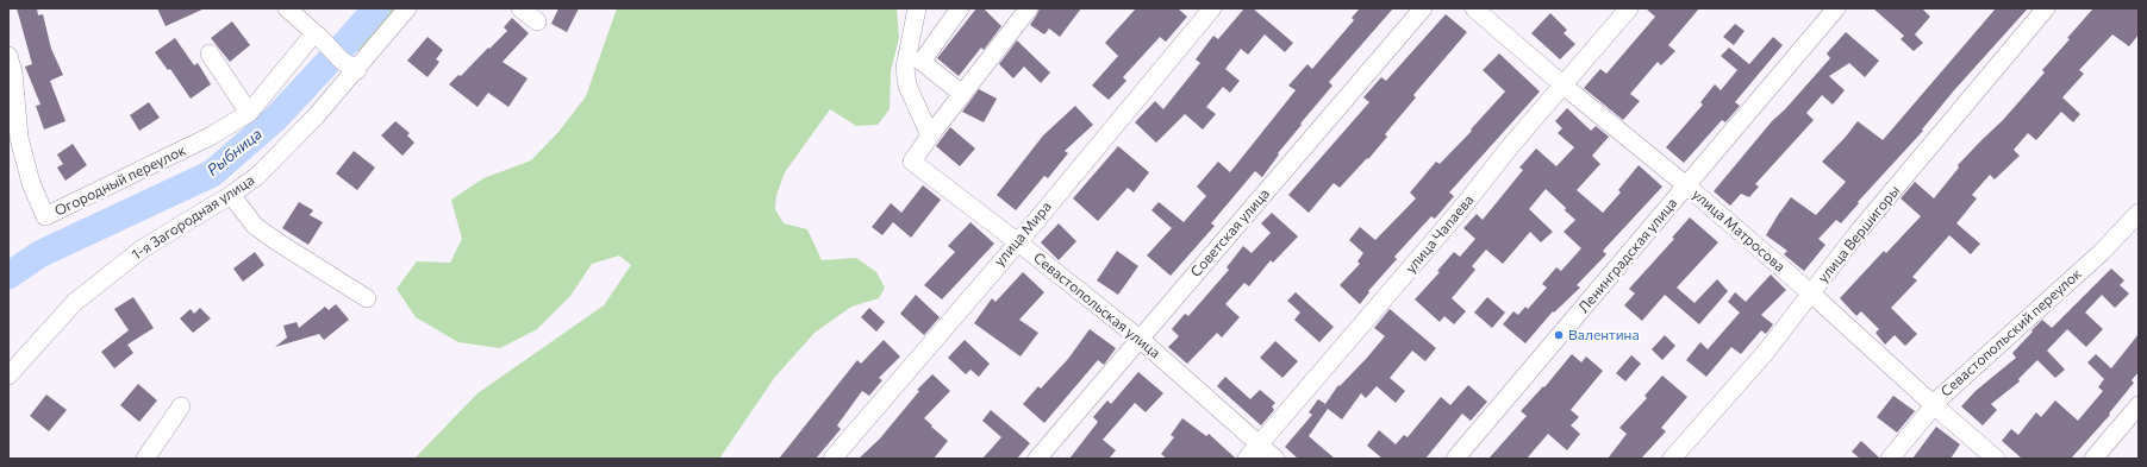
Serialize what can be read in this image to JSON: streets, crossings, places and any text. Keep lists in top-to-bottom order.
{
  "streets": {
    "street": [
      "Огородный переулок",
      "1-я Загородная улица",
      "улица Матросова",
      "Советская улица",
      "улица Мира",
      "улица Чапаева",
      "улица Вершигоры",
      "Ленинградская улица",
      "Севастопольская улица",
      "Севастопольский переулок"
    ]
  },
  "crossings": [
    ["улица Матросова", "улица Чапаева"],
    ["улица Матросова", "улица Вершигоры"],
    ["улица Матросова", "Ленинградская улица"],
    ["улица Матросова", "Севастопольский переулок"],
    ["Советская улица", "Севастопольская улица"],
    ["улица Мира", "Севастопольская улица"],
    ["улица Чапаева", "Севастопольская улица"]
  ],
  "water": ["Рыбница"],
  "places": ["Валентина"]
}
